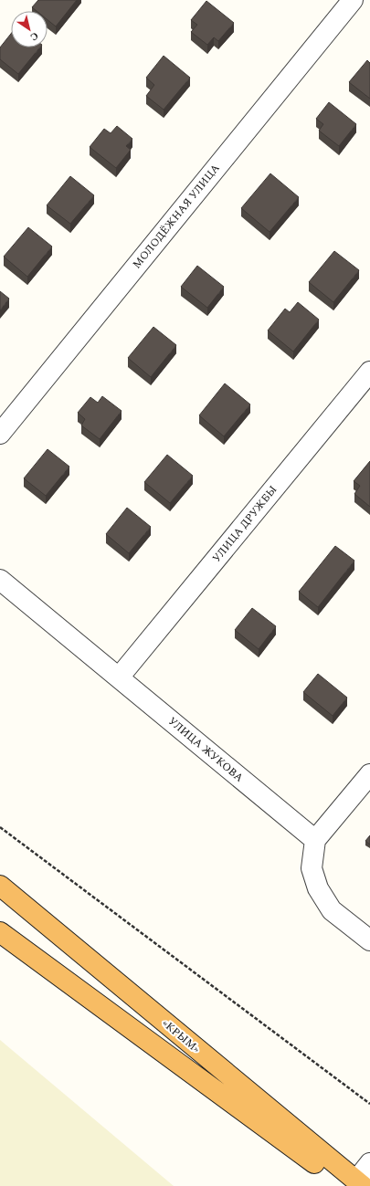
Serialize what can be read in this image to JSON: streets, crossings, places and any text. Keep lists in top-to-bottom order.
{
  "streets": {
    "highway": ["«КРЫМ»"],
    "street": ["МОЛОДЁЖНАЯ УЛИЦА", "УЛИЦА ДРУЖБЫ", "УЛИЦА ЖУКОВА"]
  },
  "crossings": [
    ["УЛИЦА ДРУЖБЫ", "УЛИЦА ЖУКОВА"]
  ],
  "north": "bottom right"
}
